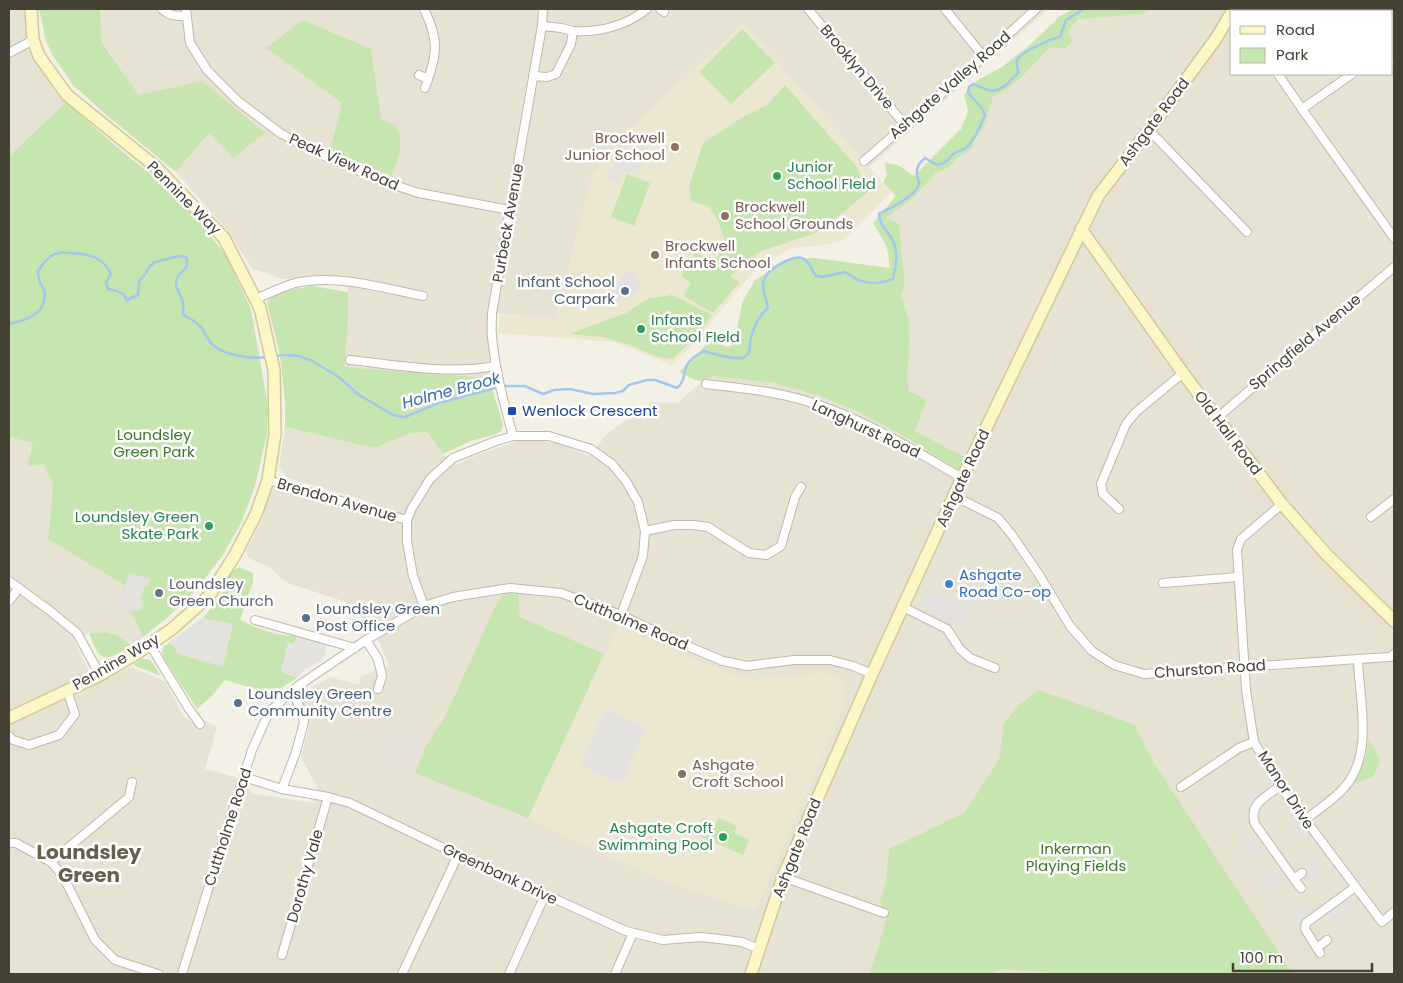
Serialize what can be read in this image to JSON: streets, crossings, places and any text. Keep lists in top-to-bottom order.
{
  "streets": {
    "street": [
      "Brooklyn Drive",
      "Ashgate Valley Road",
      "Ashgate Road",
      "Peak View Road",
      "Pennine Way",
      "Purbeck Avenue",
      "Springfield Avenue",
      "Langhurst Road",
      "Old Hall Road",
      "Brendon Avenue",
      "Cuttholme Road",
      "Churston Road",
      "Manor Drive",
      "Greenbank Drive",
      "Dorothy Vale"
    ]
  },
  "crossings": [
    ["Brooklyn Drive", "Ashgate Valley Road"],
    ["Ashgate Road", "Langhurst Road"],
    ["Ashgate Road", "Old Hall Road"],
    ["Ashgate Road", "Cuttholme Road"],
    ["Ashgate Road", "Churston Road"],
    ["Ashgate Road", "Greenbank Drive"],
    ["Peak View Road", "Purbeck Avenue"],
    ["Pennine Way", "Brendon Avenue"],
    ["Springfield Avenue", "Old Hall Road"],
    ["Old Hall Road", "Manor Drive"],
    ["Cuttholme Road", "Greenbank Drive"],
    ["Churston Road", "Manor Drive"],
    ["Greenbank Drive", "Dorothy Vale"]
  ],
  "districts": ["Loundsley Green"],
  "water": ["Holme Brook"],
  "parks": ["Loundsley Green Park", "Inkerman Playing Fields"],
  "places": {
    "other": [
      "Brockwell Junior School",
      "Junior School FIeld",
      "Brockwell School Grounds",
      "Brockwell Infants School",
      "Infant School Carpark",
      "Infants School FIeld",
      "Loundsley Green Skate Park",
      "Ashgate Road Co-op",
      "Loundsley Green Church",
      "Loundsley Green Post Office",
      "Loundsley Green Community Centre",
      "Ashgate Croft School",
      "Ashgate Croft Swimming Pool"
    ],
    "transit": ["Wenlock Crescent"]
  },
  "legend": ["Road", "Park"],
  "scale_bar": "100 m"
}
